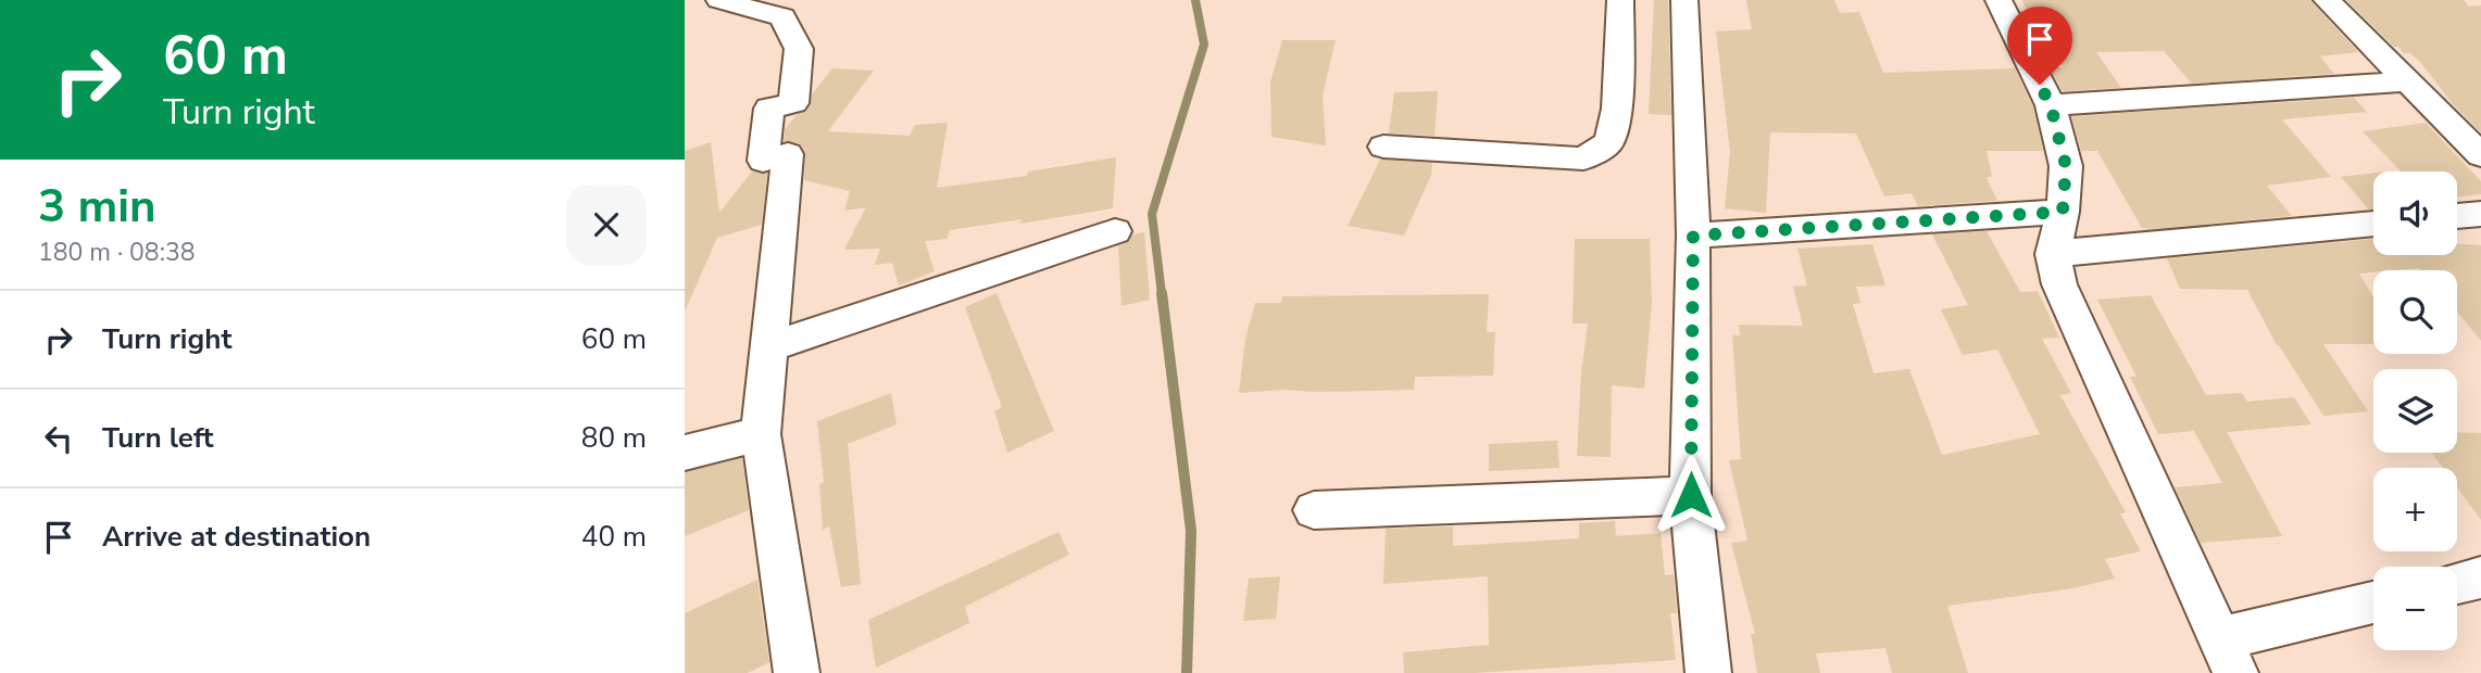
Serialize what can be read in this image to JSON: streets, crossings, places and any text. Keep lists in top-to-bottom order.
{
  "page": {
    "turn": ["60 m", "Turn right"],
    "heading": ["3 min", "180 m · 08:38"],
    "map_buttons": ["+", "−"],
    "list": [
      {
        "name": "Turn right",
        "value": "60 m"
      },
      {
        "name": "Turn left",
        "value": "80 m"
      },
      {
        "name": "Arrive at destination",
        "value": "40 m"
      }
    ]
  }
}
